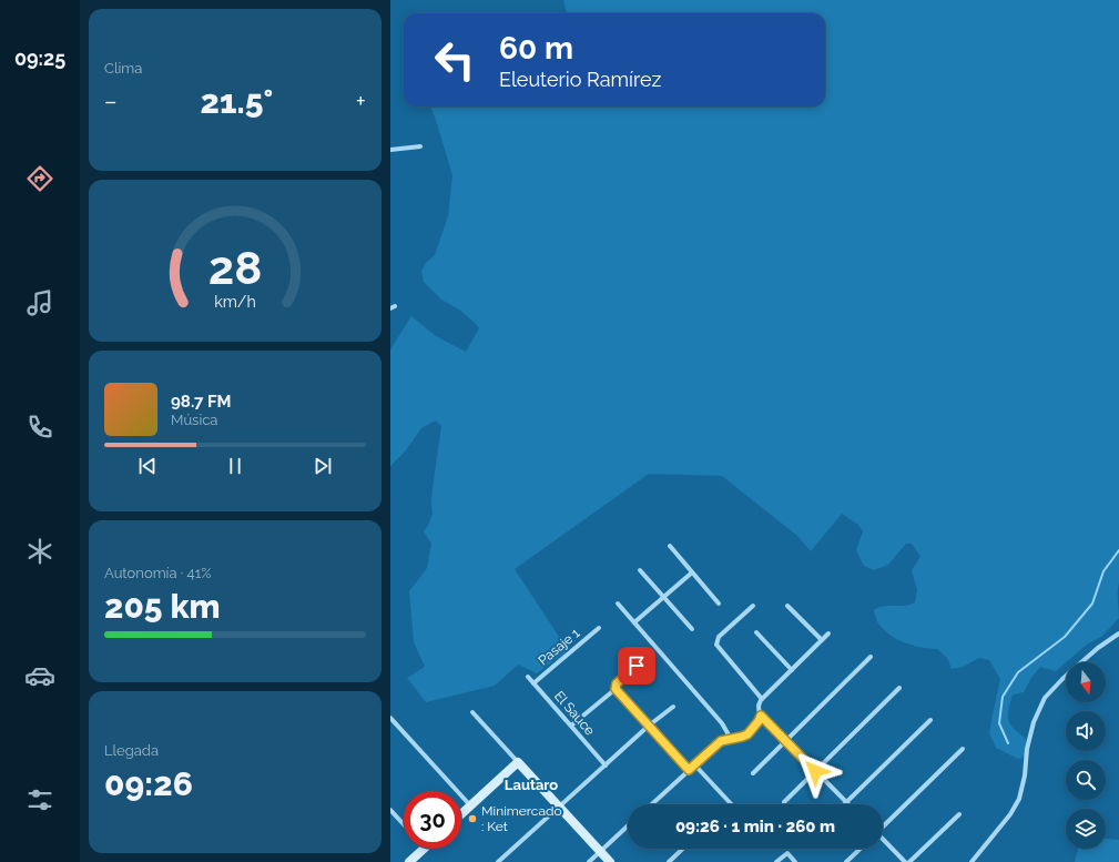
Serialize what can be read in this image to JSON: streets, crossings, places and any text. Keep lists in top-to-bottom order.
{
  "streets": {
    "street": ["Pasaje 1", "El Sauce"]
  },
  "crossings": [
    ["Pasaje 1", "El Sauce"]
  ],
  "districts": ["Lautaro"],
  "places": ["Minimercado : Ket"],
  "north": "bottom",
  "page": {
    "tabs": "09:25",
    "tile": [
      "Clima",
      ["Autonomía · 41%", "205 km"],
      ["Llegada", "09:26"]
    ],
    "turn": ["60 m", "Eleuterio Ramírez"],
    "heat": ["−", "21.5°", "+"],
    "song": ["98.7 FM", "Música"],
    "limit": "30",
    "trip": "09:26 · 1 min · 260 m",
    "gauge": ["28", "km/h"]
  }
}
